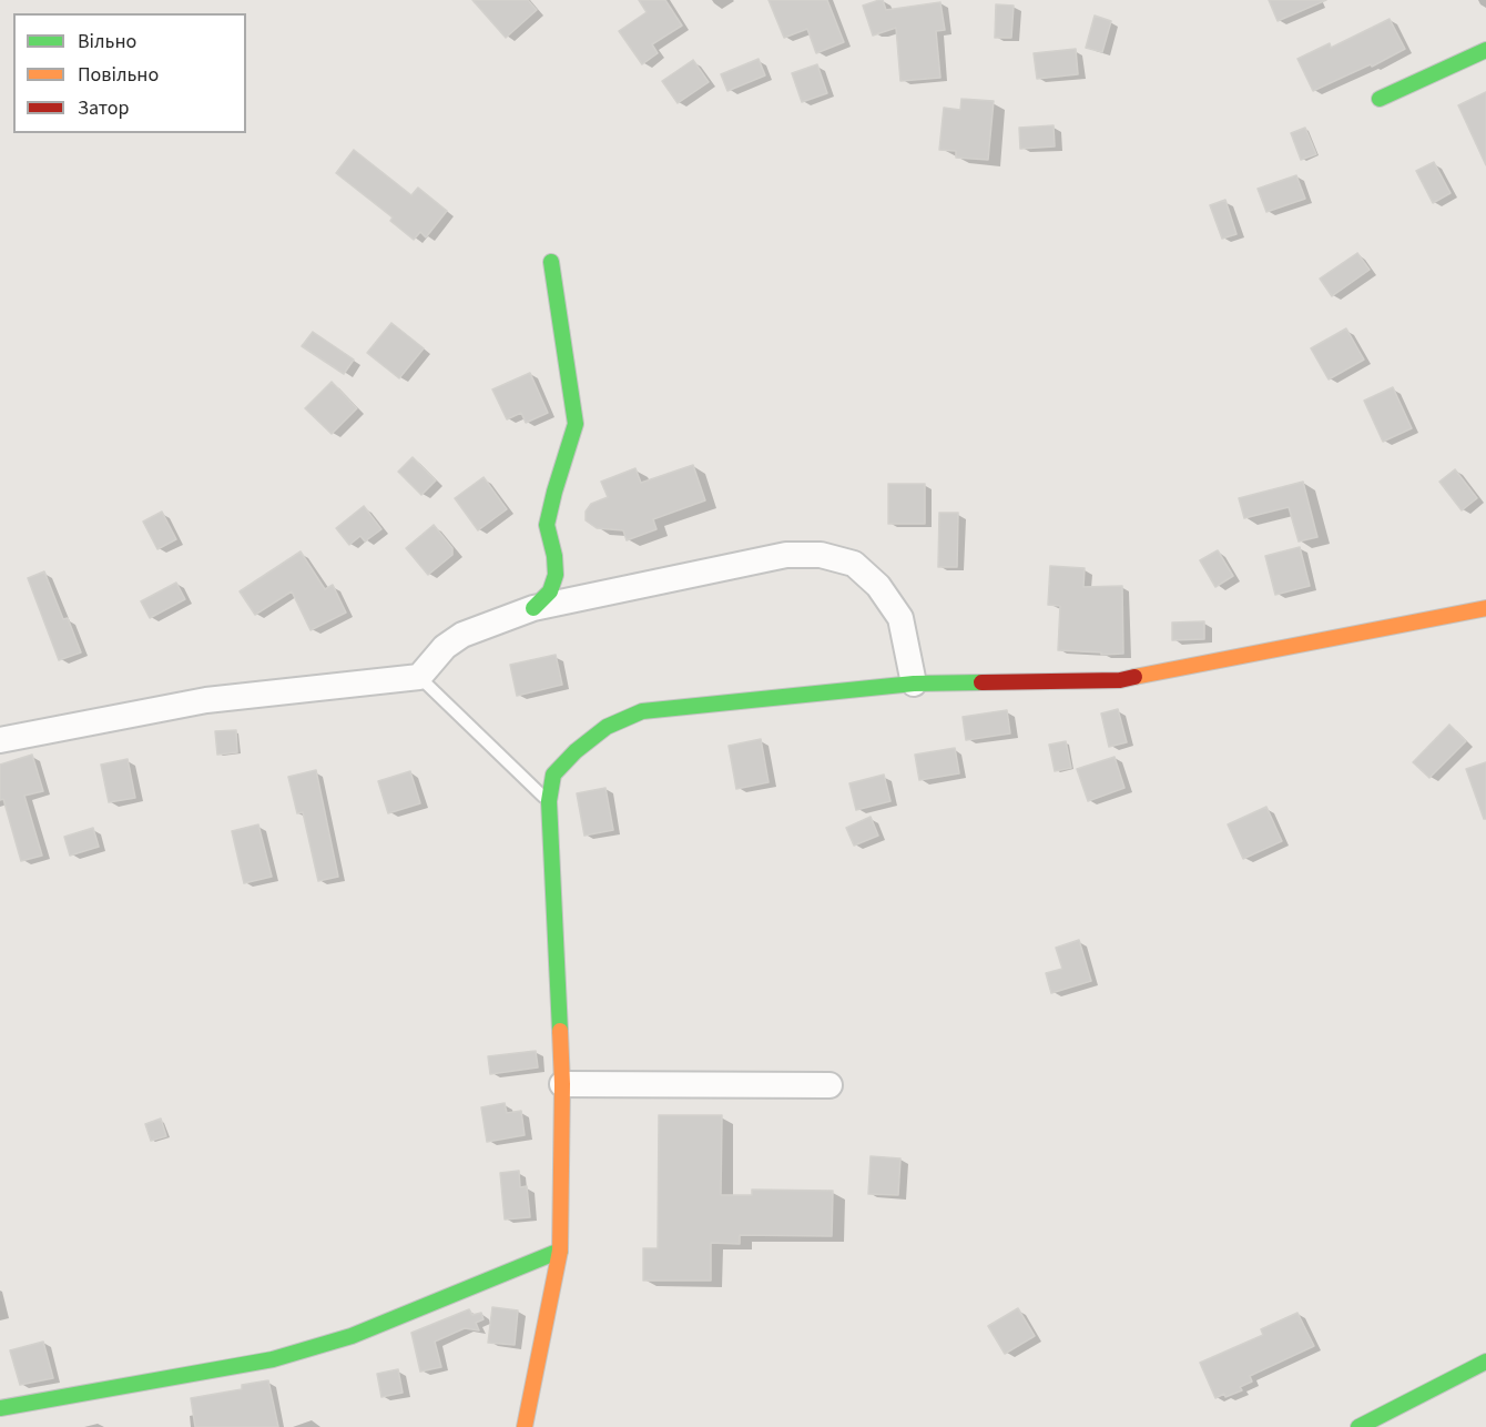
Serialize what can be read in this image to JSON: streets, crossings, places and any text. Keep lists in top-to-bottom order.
{
  "legend": ["Вільно", "Повільно", "Затор"]
}
